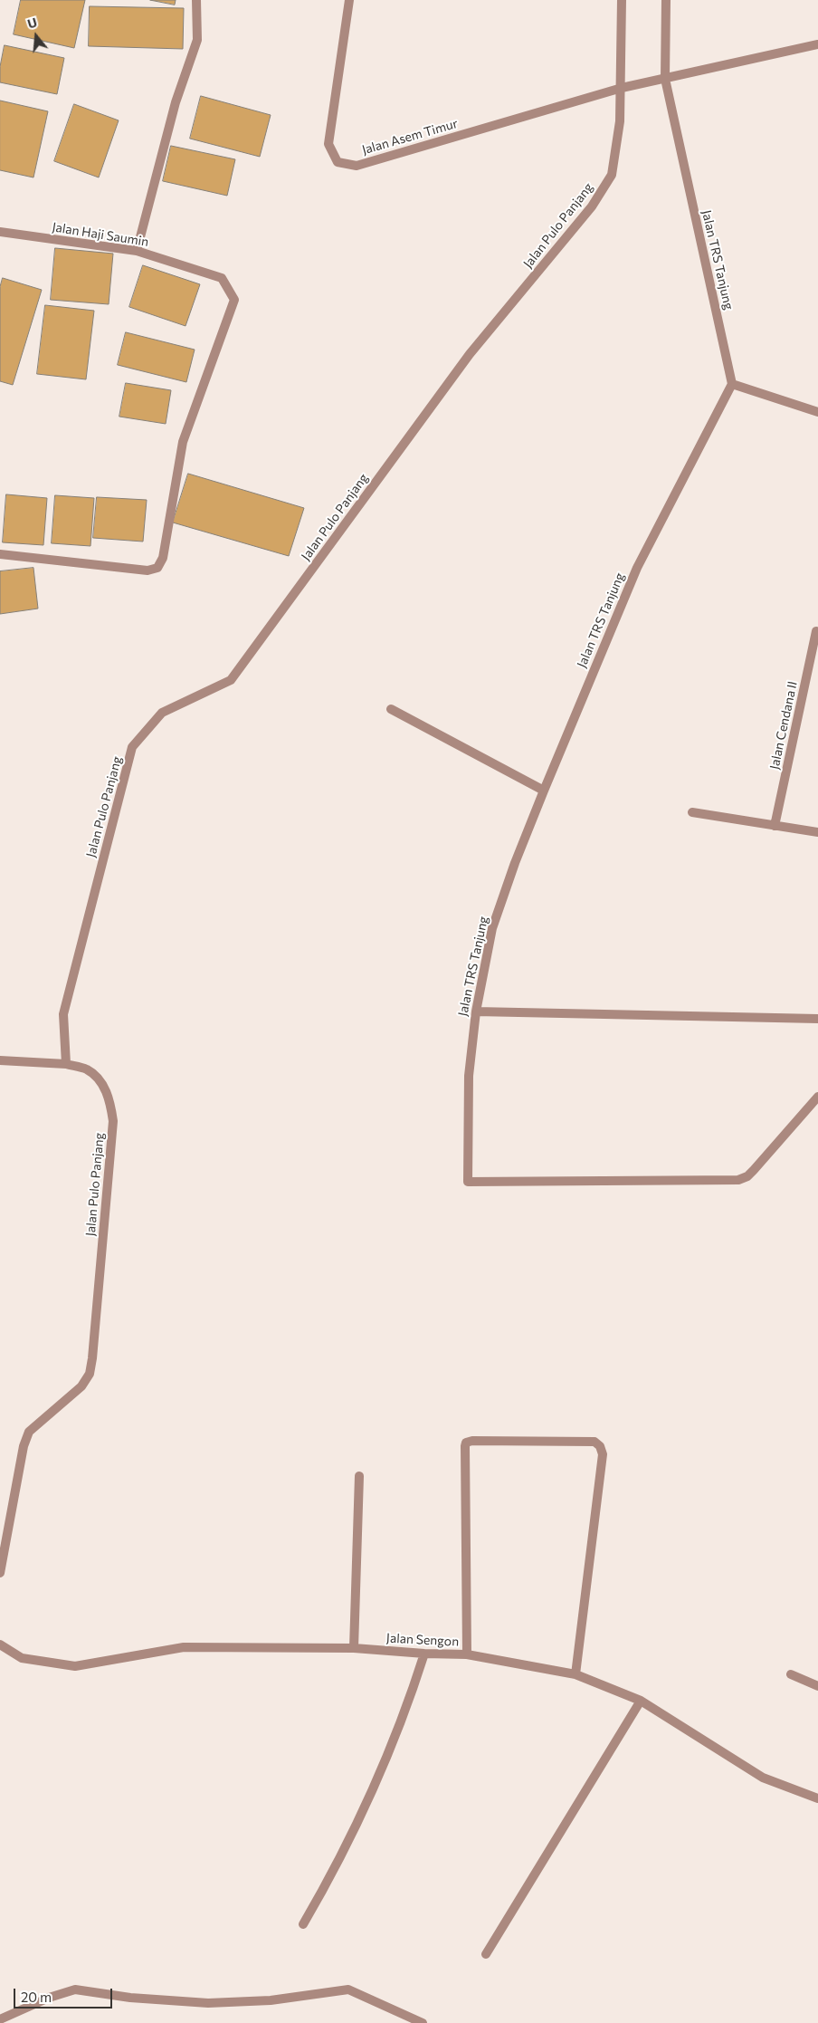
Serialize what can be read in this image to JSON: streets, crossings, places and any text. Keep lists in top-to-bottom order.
{
  "streets": {
    "street": [
      "Jalan Asem Timur",
      "Jalan Pulo Panjang",
      "Jalan Haji Saumin",
      "Jalan TRS Tanjung",
      "Jalan Cendana II",
      "Jalan Sengon"
    ]
  },
  "crossings": [
    ["Jalan Asem Timur", "Jalan Pulo Panjang"]
  ],
  "scale_bar": "20 m",
  "north": "top"
}
